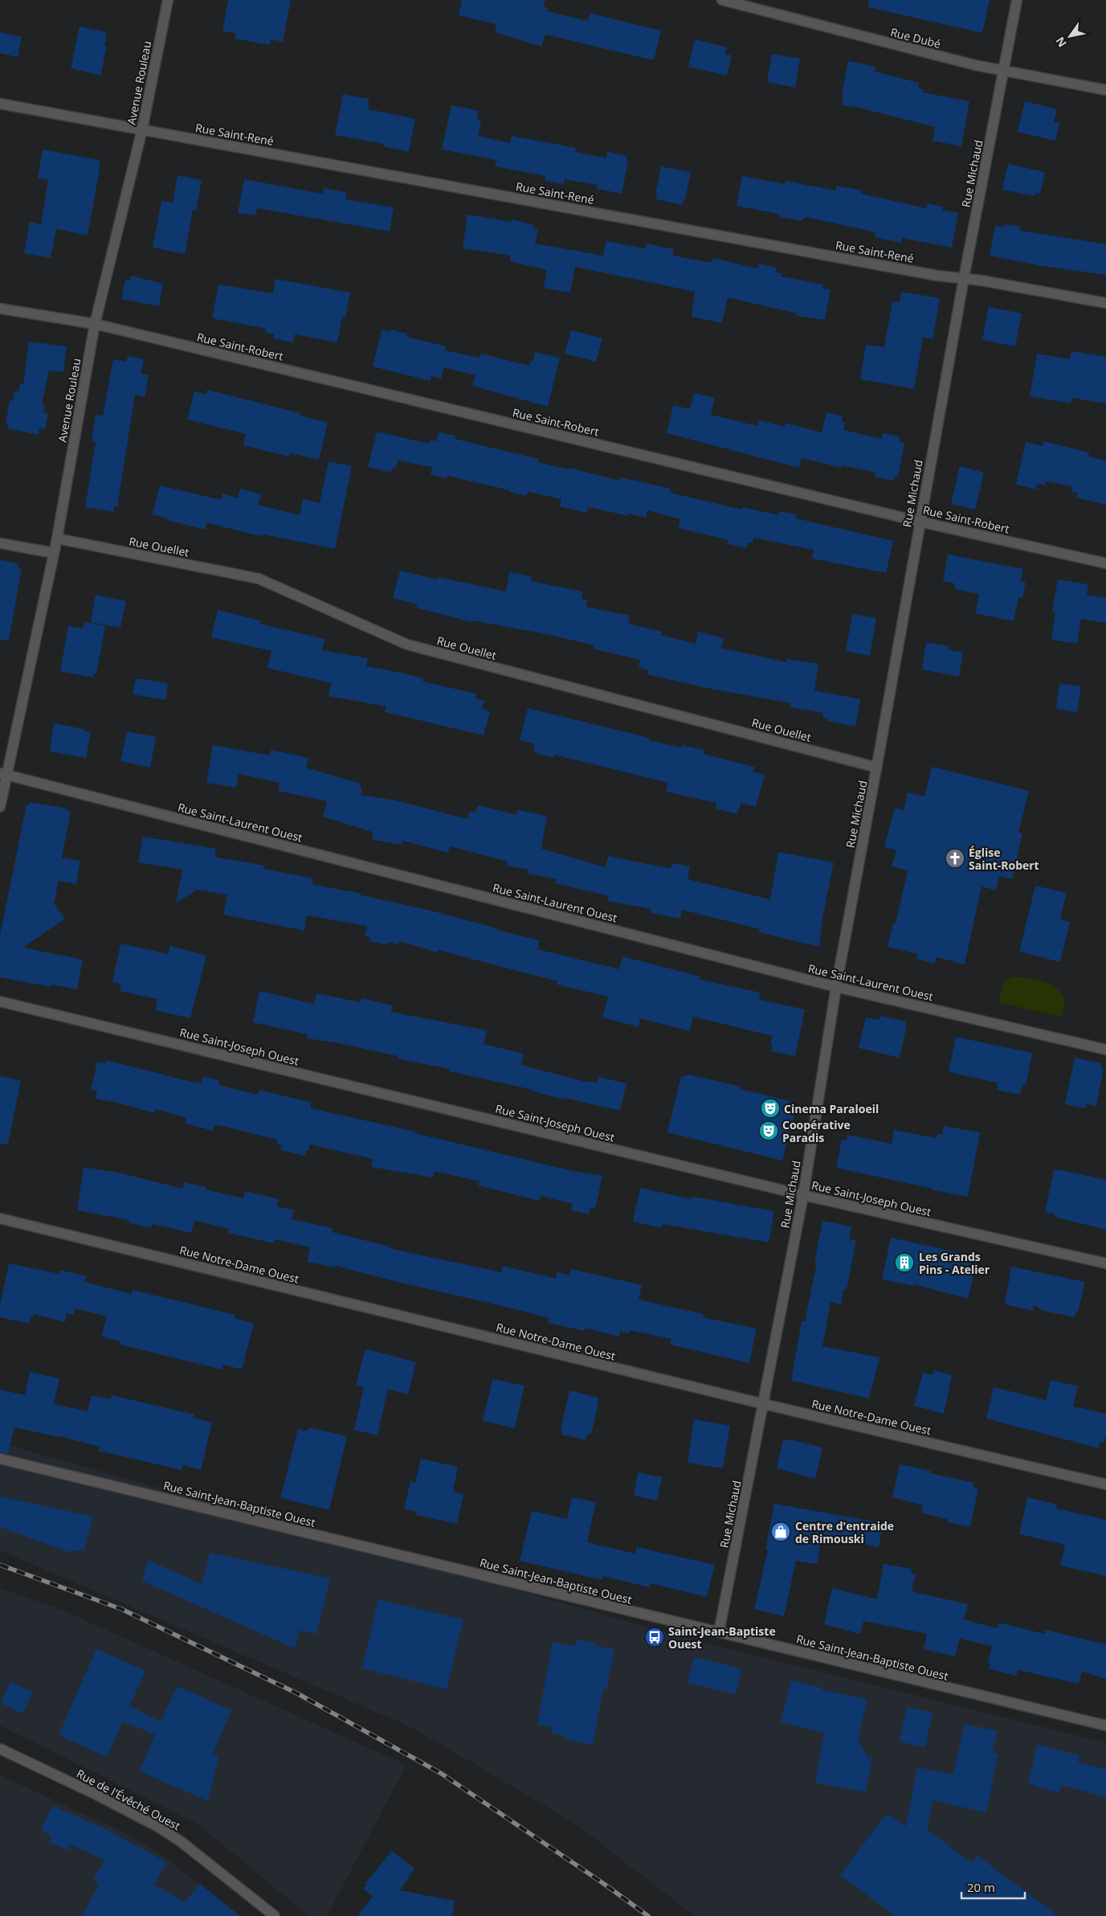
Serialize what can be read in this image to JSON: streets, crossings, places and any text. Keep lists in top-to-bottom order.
{
  "streets": {
    "street": [
      "Rue Dubé",
      "Avenue Rouleau",
      "Rue Saint-René",
      "Rue Michaud",
      "Rue Saint-Robert",
      "Rue Ouellet",
      "Rue Saint-Laurent Ouest",
      "Rue Saint-Joseph Ouest",
      "Rue Notre-Dame Ouest",
      "Rue Saint-Jean-Baptiste Ouest",
      "Rue de l'Évêché Ouest"
    ]
  },
  "crossings": [
    ["Rue Dubé", "Rue Michaud"],
    ["Avenue Rouleau", "Rue Saint-René"],
    ["Avenue Rouleau", "Rue Saint-Robert"],
    ["Avenue Rouleau", "Rue Ouellet"],
    ["Avenue Rouleau", "Rue Saint-Laurent Ouest"],
    ["Rue Saint-René", "Rue Michaud"],
    ["Rue Michaud", "Rue Saint-Robert"],
    ["Rue Michaud", "Rue Ouellet"],
    ["Rue Michaud", "Rue Saint-Laurent Ouest"],
    ["Rue Michaud", "Rue Saint-Joseph Ouest"],
    ["Rue Michaud", "Rue Notre-Dame Ouest"],
    ["Rue Michaud", "Rue Saint-Jean-Baptiste Ouest"]
  ],
  "places": {
    "church": ["Église Saint-Robert"],
    "theatre": ["Cinema Paraloeil", "Coopérative Paradis"],
    "building": ["Les Grands Pins - Atelier"],
    "shop": ["Centre d'entraide de Rimouski"],
    "bus stop": ["Saint-Jean-Baptiste Ouest"]
  },
  "scale_bar": "20 m",
  "north": "bottom left"
}
